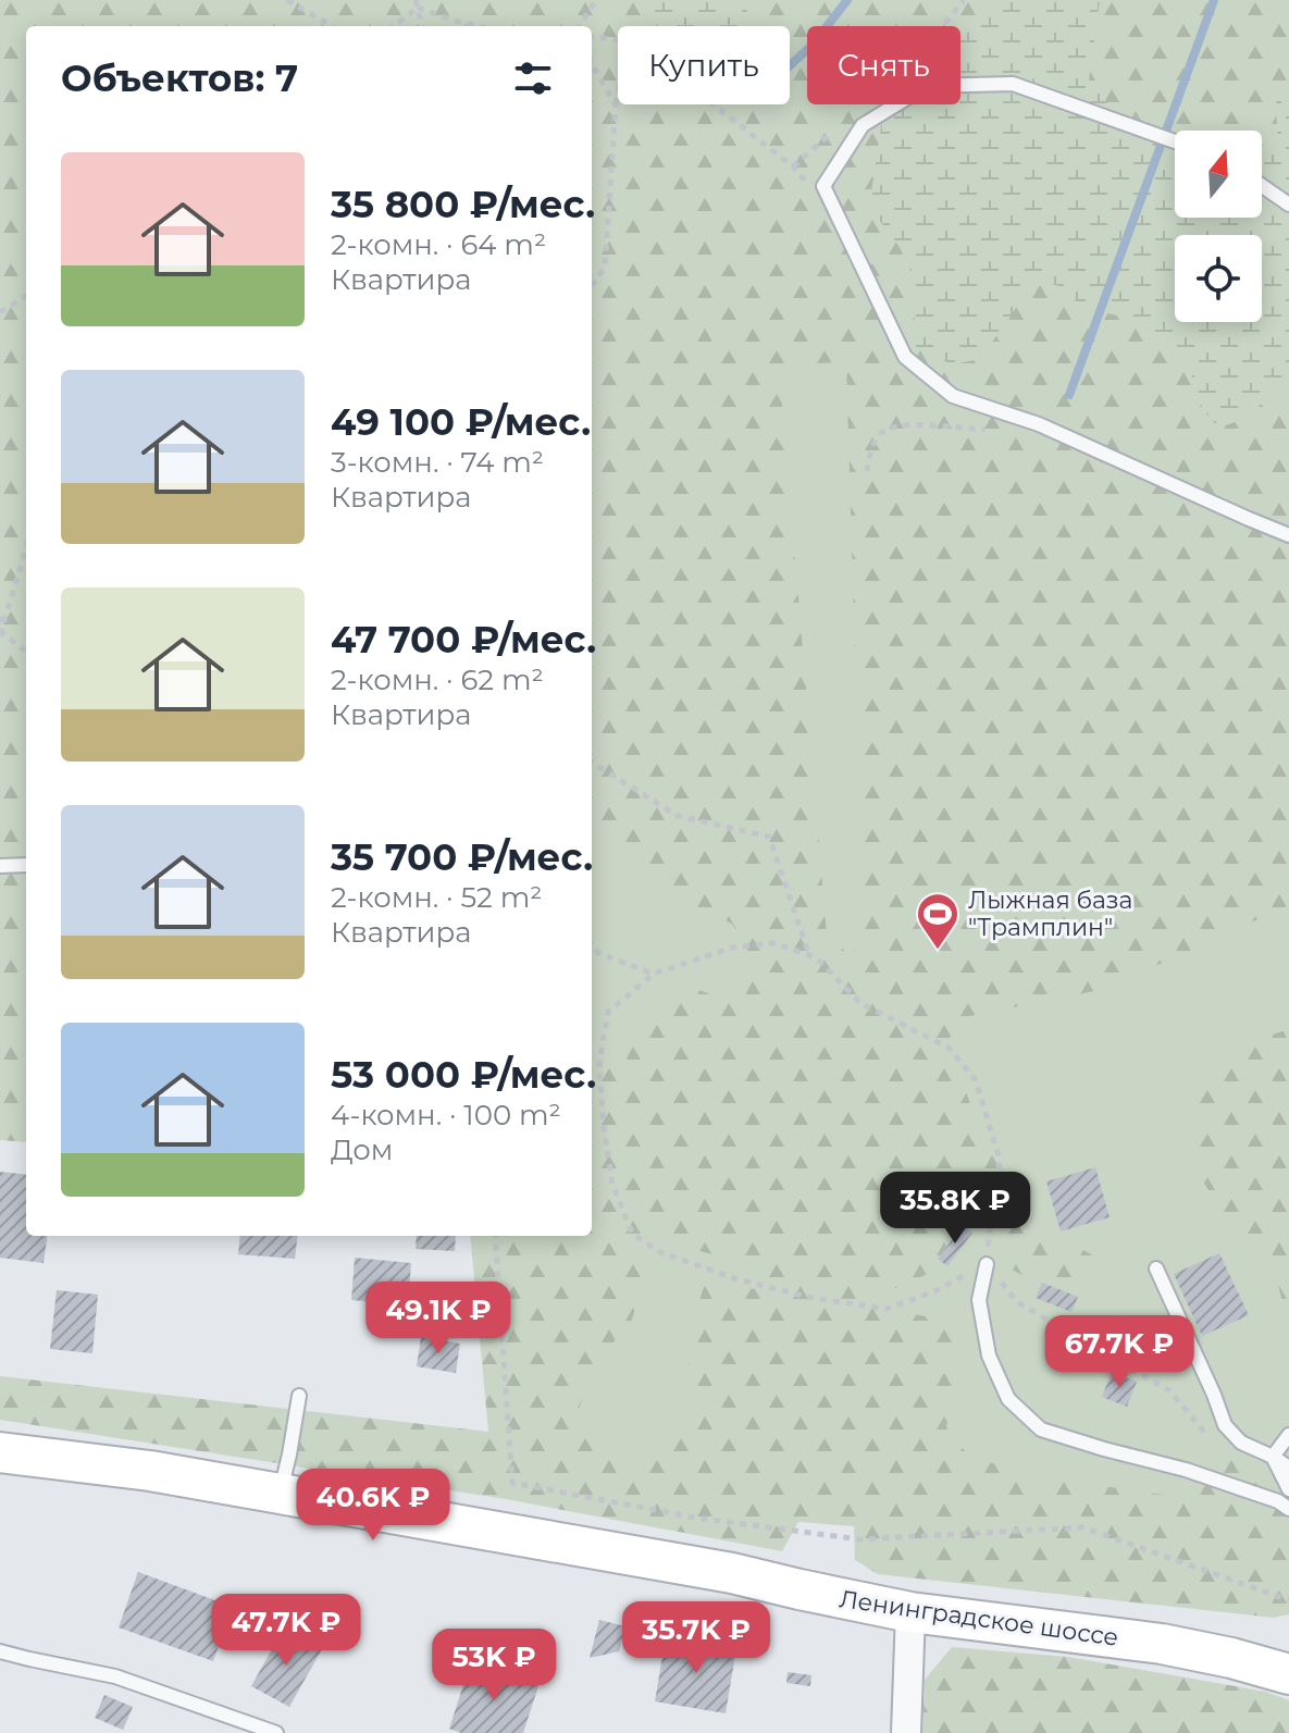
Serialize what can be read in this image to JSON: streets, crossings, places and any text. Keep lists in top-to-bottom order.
{
  "streets": {
    "main road": ["Ленинградское шоссе"]
  },
  "places": {
    "sports": ["Лыжная база \"Трамплин\""]
  },
  "north": "top",
  "page": {
    "chip": ["Купить", "Снять"],
    "heading": "Объектов: 7",
    "list": [
      {
        "name": "35 800 ₽/мес.",
        "note": "2-комн. · 64 m² · Квартира"
      },
      {
        "name": "49 100 ₽/мес.",
        "note": "3-комн. · 74 m² · Квартира"
      },
      {
        "name": "47 700 ₽/мес.",
        "note": "2-комн. · 62 m² · Квартира"
      },
      {
        "name": "35 700 ₽/мес.",
        "note": "2-комн. · 52 m² · Квартира"
      },
      {
        "name": "53 000 ₽/мес.",
        "note": "4-комн. · 100 m² · Дом"
      }
    ],
    "price": [
      "35.8K ₽",
      "49.1K ₽",
      "67.7K ₽",
      "40.6K ₽",
      "47.7K ₽",
      "35.7K ₽",
      "53K ₽"
    ]
  }
}
